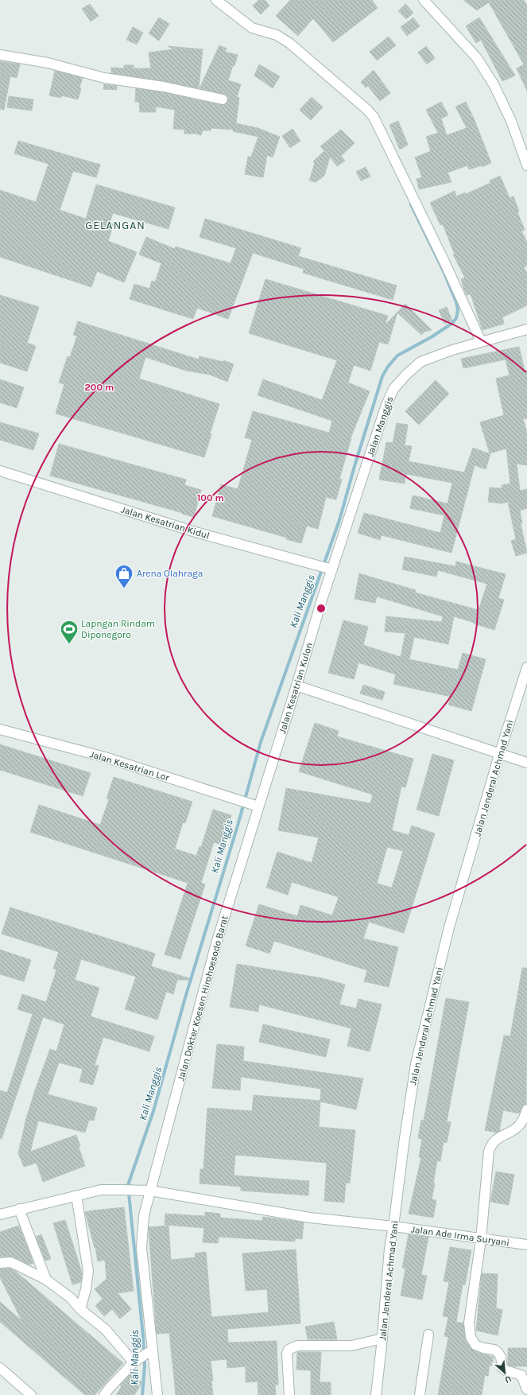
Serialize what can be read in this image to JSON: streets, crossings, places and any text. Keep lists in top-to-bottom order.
{
  "streets": {
    "street": [
      "Jalan Manggis",
      "Jalan Kesatrian Kidul",
      "Jalan Kesatrian Kulon",
      "Jalan Kesatrian Lor",
      "Jalan Jenderal Achmad Yani",
      "Jalan Dokter Koesen Hirohoesodo Barat",
      "Jalan Ade Irma Suryani"
    ]
  },
  "crossings": [
    ["Jalan Manggis", "Jalan Kesatrian Kidul"],
    ["Jalan Manggis", "Jalan Kesatrian Kulon"],
    ["Jalan Kesatrian Kidul", "Jalan Kesatrian Kulon"],
    ["Jalan Kesatrian Kulon", "Jalan Kesatrian Lor"],
    ["Jalan Kesatrian Kulon", "Jalan Dokter Koesen Hirohoesodo Barat"],
    ["Jalan Kesatrian Lor", "Jalan Dokter Koesen Hirohoesodo Barat"],
    ["Jalan Jenderal Achmad Yani", "Jalan Ade Irma Suryani"],
    ["Jalan Dokter Koesen Hirohoesodo Barat", "Jalan Ade Irma Suryani"]
  ],
  "districts": ["GELANGAN"],
  "water": ["Kali Manggis"],
  "places": {
    "shop": ["Arena Olahraga"],
    "sports": ["Lapngan Rindam Diponegoro"]
  },
  "north": "bottom right",
  "rings": ["200 m", "100 m"]
}
